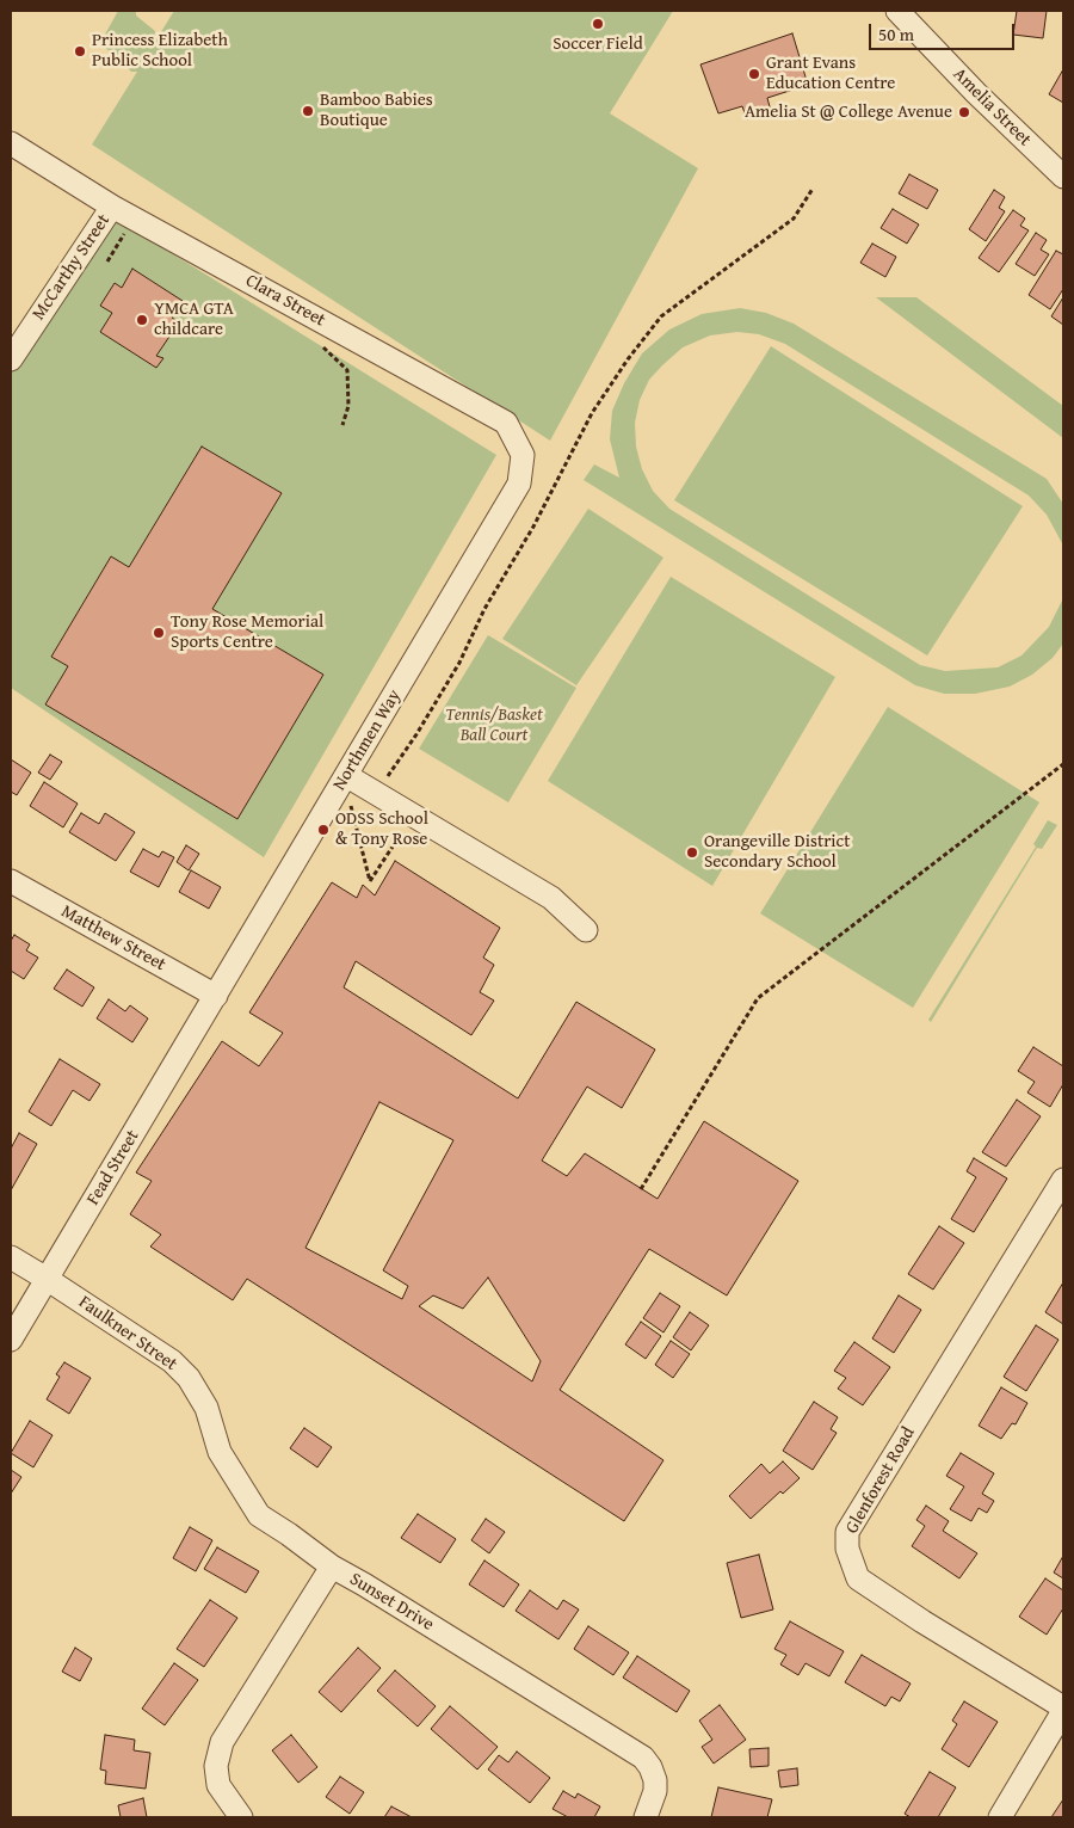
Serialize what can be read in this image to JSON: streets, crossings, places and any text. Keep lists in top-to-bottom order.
{
  "streets": {
    "street": [
      "Amelia Street",
      "McCarthy Street",
      "Clara Street",
      "Northmen Way",
      "Matthew Street",
      "Fead Street",
      "Faulkner Street",
      "Glenforest Road",
      "Sunset Drive"
    ]
  },
  "crossings": [
    ["McCarthy Street", "Clara Street"],
    ["Clara Street", "Northmen Way"],
    ["Northmen Way", "Matthew Street"],
    ["Northmen Way", "Fead Street"],
    ["Matthew Street", "Fead Street"],
    ["Fead Street", "Faulkner Street"],
    ["Faulkner Street", "Sunset Drive"]
  ],
  "parks": ["Tennis/Basket Ball Court"],
  "places": [
    "Soccer Field",
    "Princess Elizabeth Public School",
    "Grant Evans Education Centre",
    "Bamboo Babies Boutique",
    "Amelia St @ College Avenue",
    "YMCA GTA childcare",
    "Tony Rose Memorial Sports Centre",
    "ODSS School & Tony Rose",
    "Orangeville District Secondary School"
  ],
  "scale_bar": "50 m"
}
